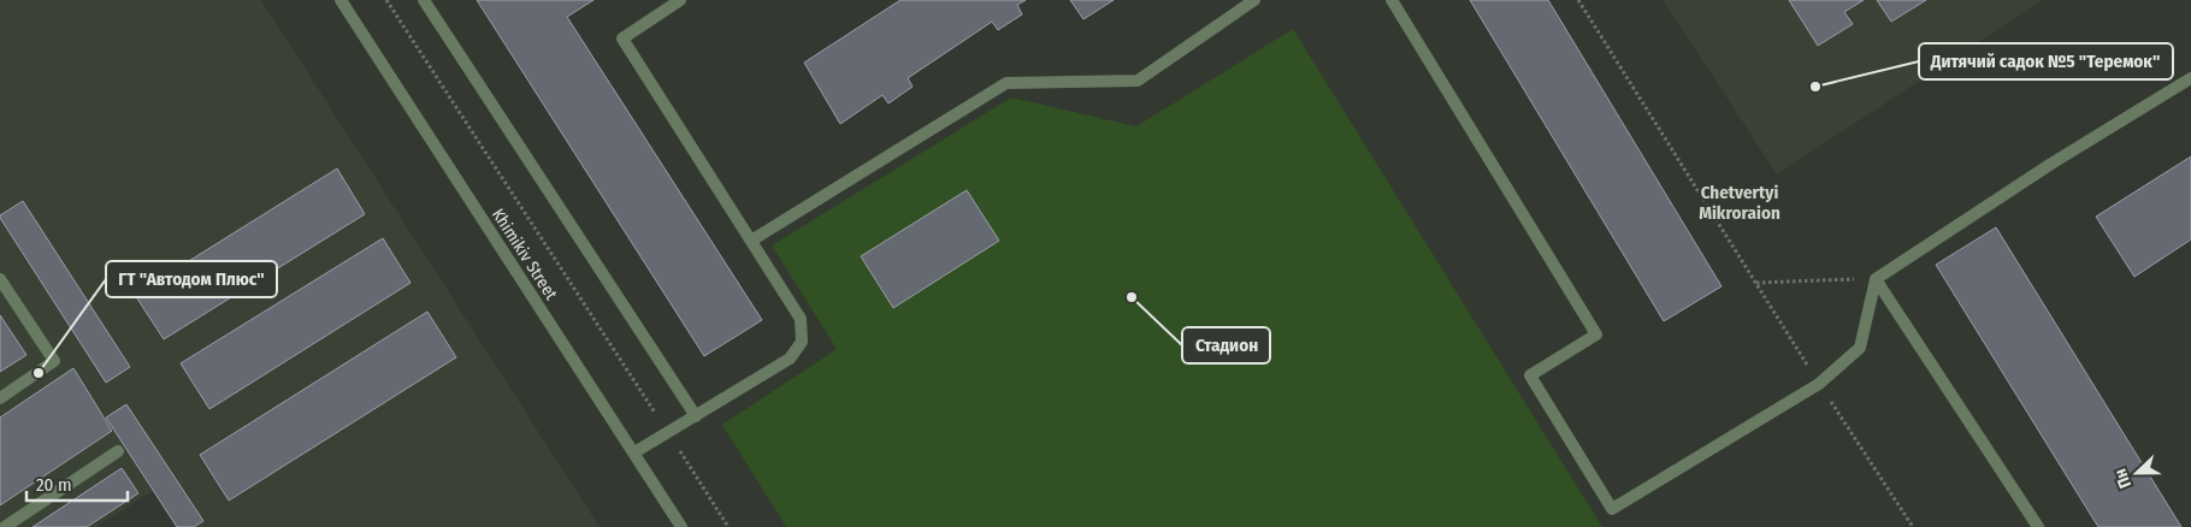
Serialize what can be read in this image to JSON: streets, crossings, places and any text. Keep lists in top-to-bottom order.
{
  "streets": {
    "street": ["Khimikiv Street"]
  },
  "districts": ["Chetvertyi Mikroraion"],
  "places": ["Дитячий садок №5 \"Теремок\"", "Стадион", "ГТ \"Автодом Плюс\""],
  "scale_bar": "20 m",
  "north": "left"
}
